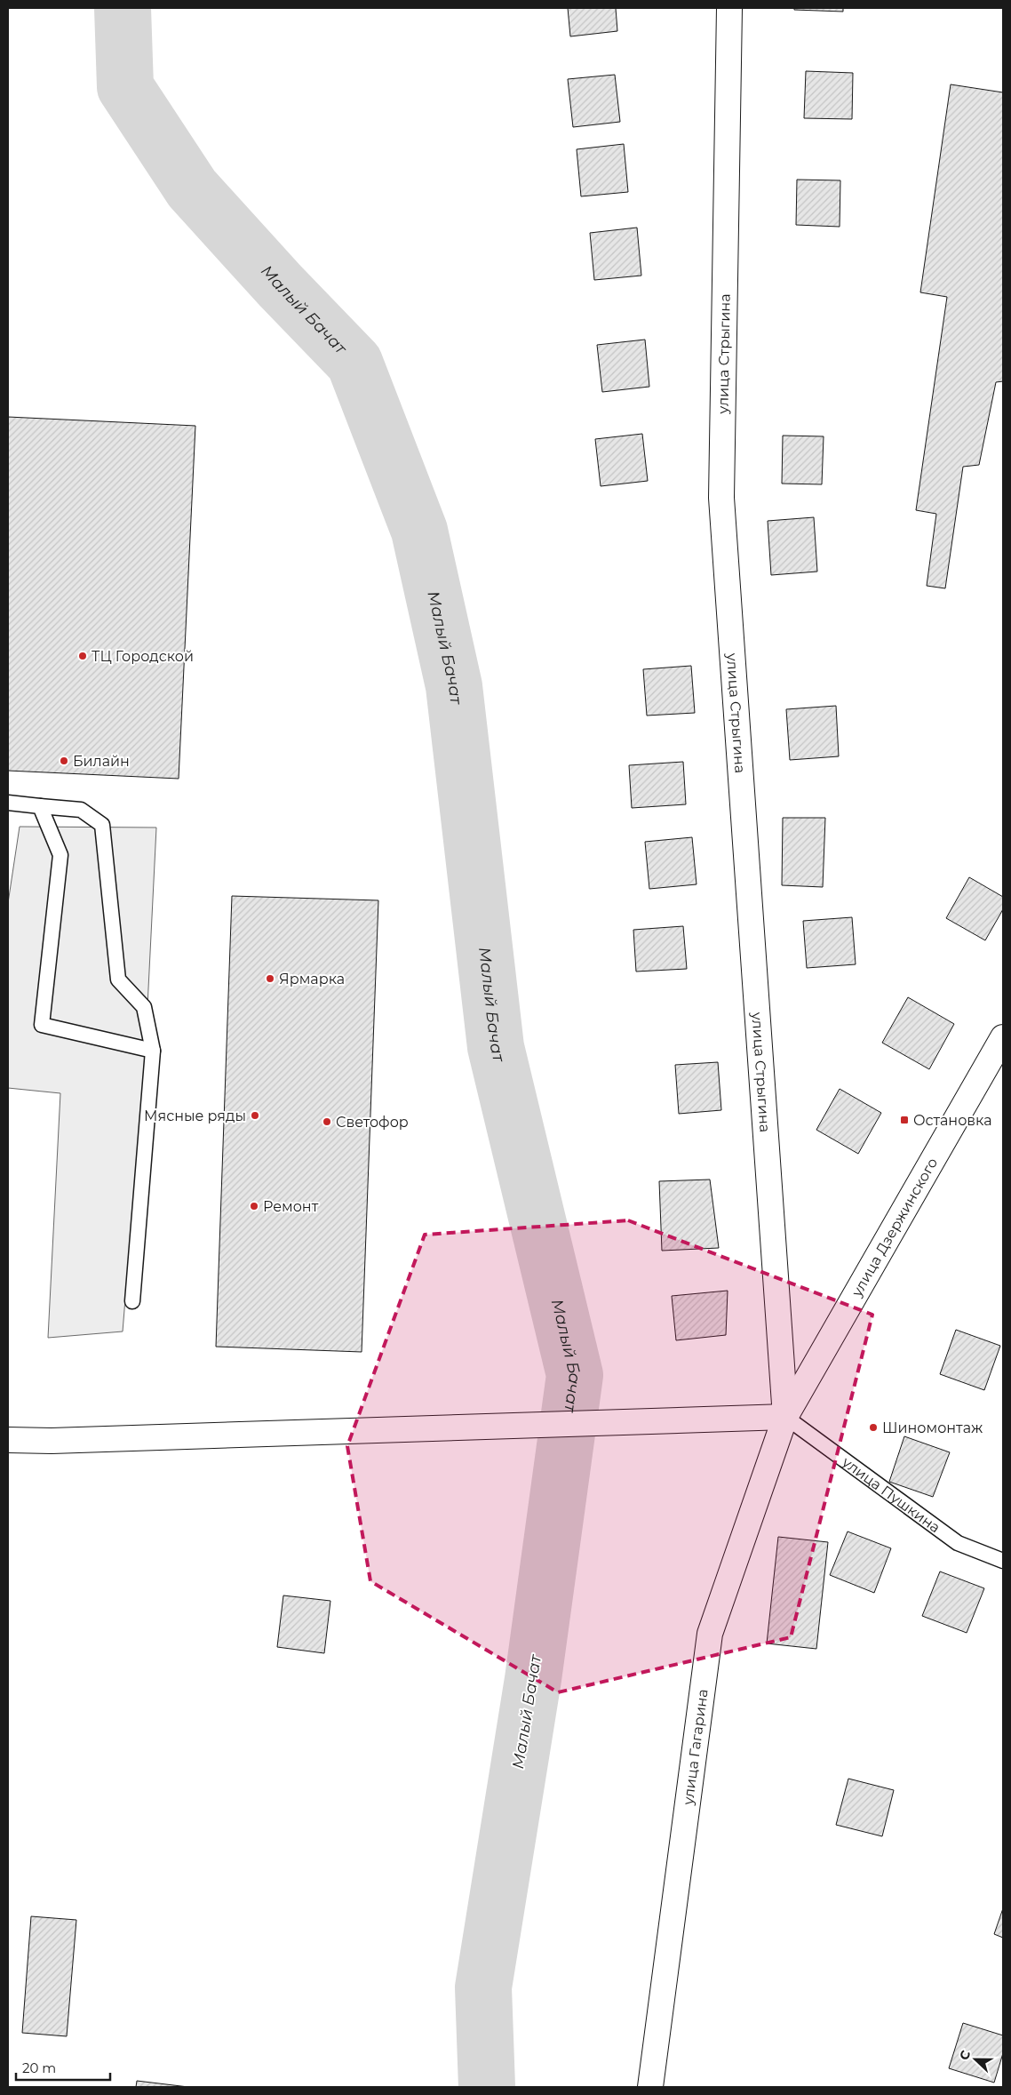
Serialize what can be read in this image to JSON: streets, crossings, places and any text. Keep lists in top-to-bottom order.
{
  "streets": {
    "street": ["улица Стрыгина", "улица Дзержинского", "улица Гагарина"],
    "lane": ["улица Пушкина"]
  },
  "crossings": [
    ["улица Стрыгина", "улица Дзержинского"],
    ["улица Стрыгина", "улица Пушкина"],
    ["улица Стрыгина", "улица Гагарина"],
    ["улица Дзержинского", "улица Пушкина"],
    ["улица Дзержинского", "улица Гагарина"],
    ["улица Пушкина", "улица Гагарина"]
  ],
  "water": ["Малый Бачат"],
  "places": {
    "other": [
      "ТЦ Городской",
      "Билайн",
      "Ярмарка",
      "Мясные ряды",
      "Светофор",
      "Ремонт",
      "Шиномонтаж"
    ],
    "transit": ["Остановка"]
  },
  "scale_bar": "20 m",
  "north": "left"
}
